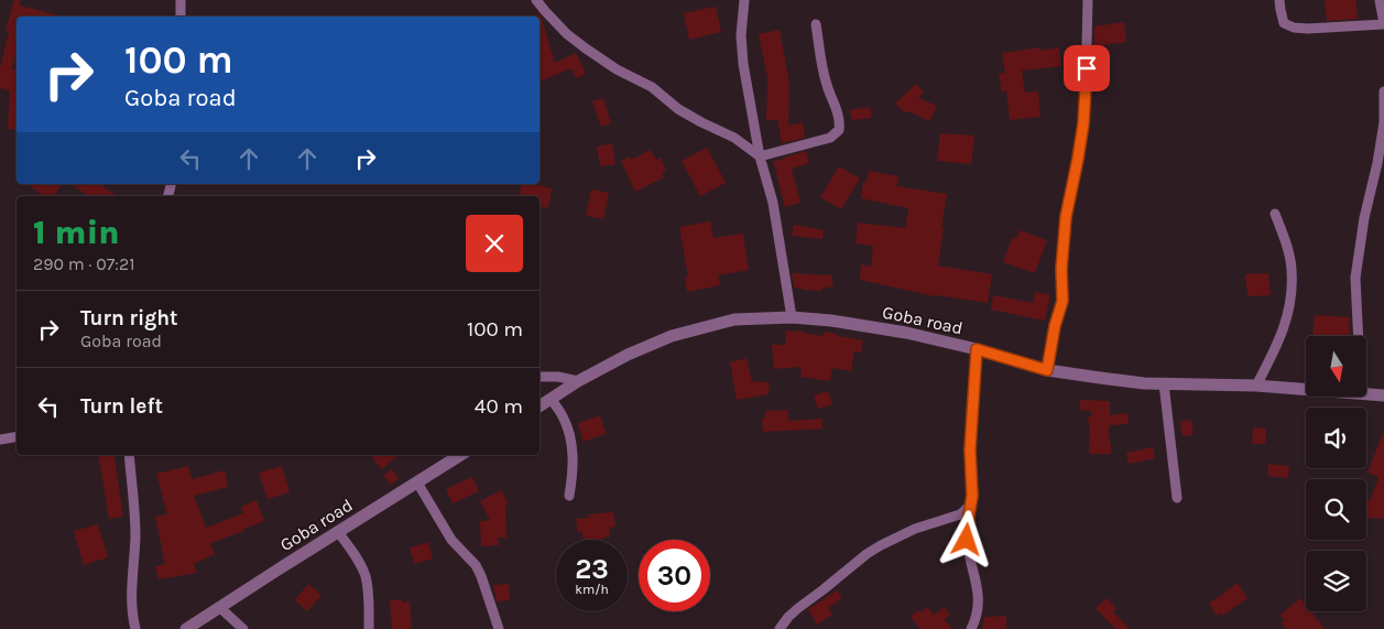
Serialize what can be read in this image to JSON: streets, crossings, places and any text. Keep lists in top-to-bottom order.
{
  "streets": {
    "street": ["Goba road"]
  },
  "north": "bottom",
  "page": {
    "turn": ["100 m", "Goba road"],
    "heading": ["1 min", "290 m · 07:21"],
    "list": [
      {
        "name": "Turn right",
        "note": "Goba road",
        "value": "100 m"
      },
      {
        "name": "Turn left",
        "value": "40 m"
      }
    ],
    "speed": "23 km/h",
    "limit": "30"
  }
}
